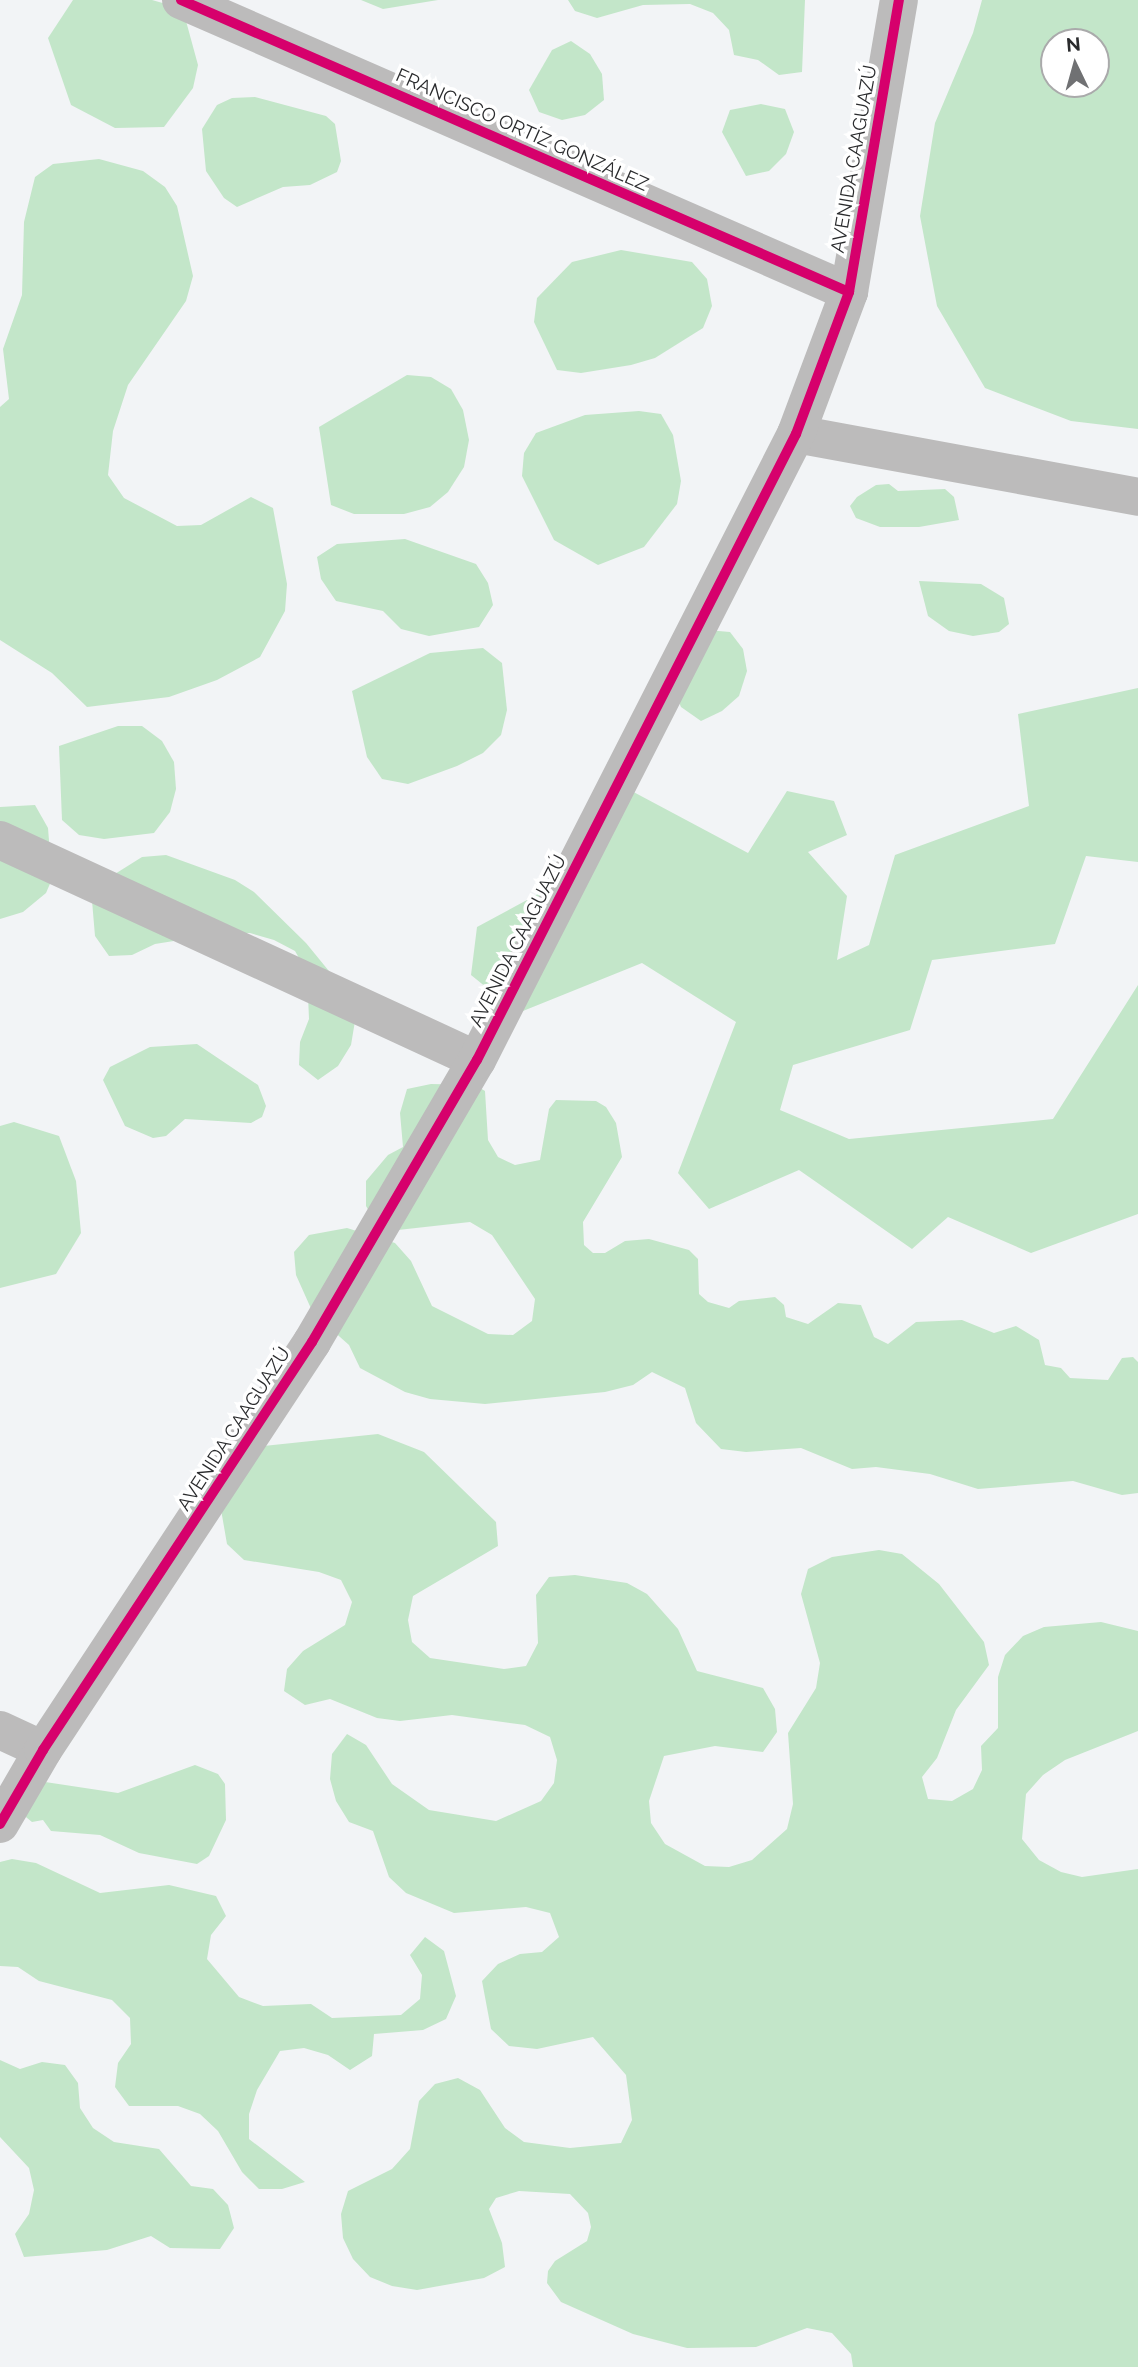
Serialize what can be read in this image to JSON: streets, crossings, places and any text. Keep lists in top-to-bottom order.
{
  "streets": {
    "street": ["FRANCISCO ORTÍZ GONZÁLEZ", "AVENIDA CAAGUAZÚ"]
  },
  "crossings": [
    ["FRANCISCO ORTÍZ GONZÁLEZ", "AVENIDA CAAGUAZÚ"]
  ],
  "north": "top"
}
